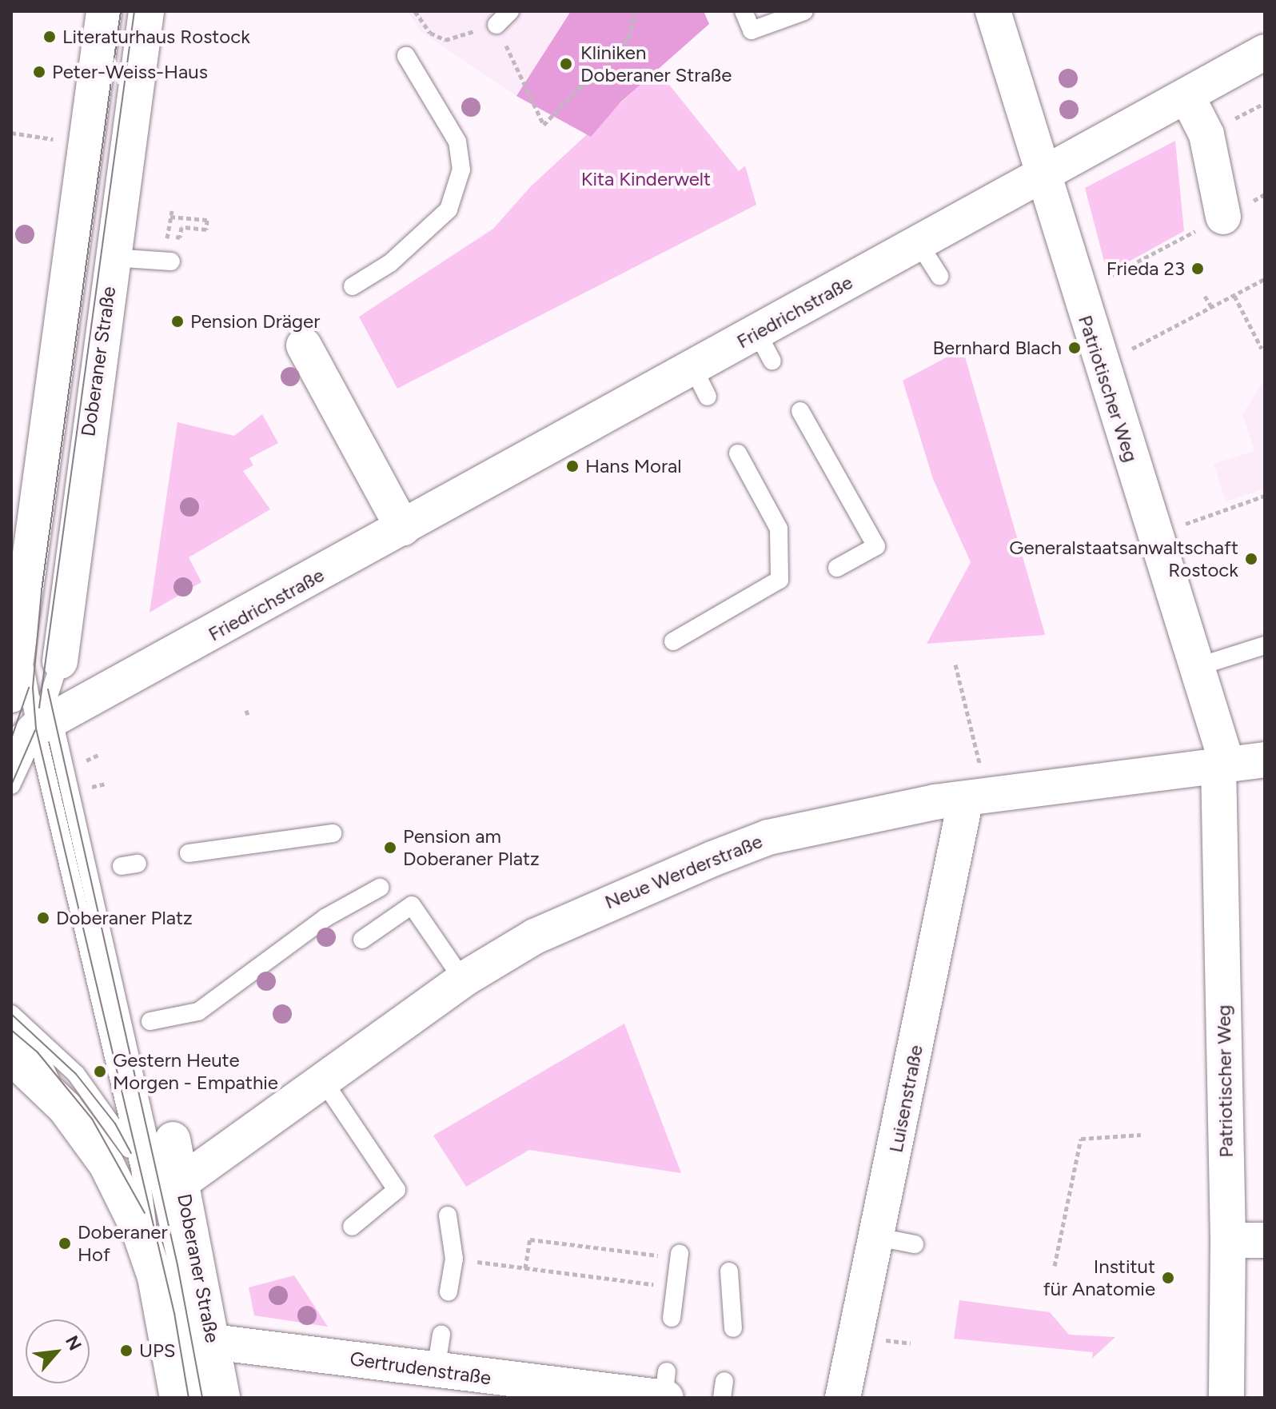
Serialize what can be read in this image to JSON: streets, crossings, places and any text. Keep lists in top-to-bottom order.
{
  "streets": {
    "street": [
      "Friedrichstraße",
      "Doberaner Straße",
      "Patriotischer Weg",
      "Neue Werderstraße",
      "Luisenstraße",
      "Gertrudenstraße"
    ]
  },
  "crossings": [
    ["Friedrichstraße", "Patriotischer Weg"],
    ["Doberaner Straße", "Neue Werderstraße"],
    ["Doberaner Straße", "Gertrudenstraße"],
    ["Patriotischer Weg", "Neue Werderstraße"],
    ["Neue Werderstraße", "Luisenstraße"]
  ],
  "parks": ["Kita Kinderwelt"],
  "places": [
    "Literaturhaus Rostock",
    "Kliniken Doberaner Straße",
    "Peter-Weiss-Haus",
    "Frieda 23",
    "Pension Dräger",
    "Bernhard Blach",
    "Hans Moral",
    "Generalstaatsanwaltschaft Rostock",
    "Pension am Doberaner Platz",
    "Doberaner Platz",
    "Gestern Heute Morgen - Empathie",
    "Doberaner Hof",
    "Institut für Anatomie",
    "UPS"
  ],
  "north": "top right"
}
